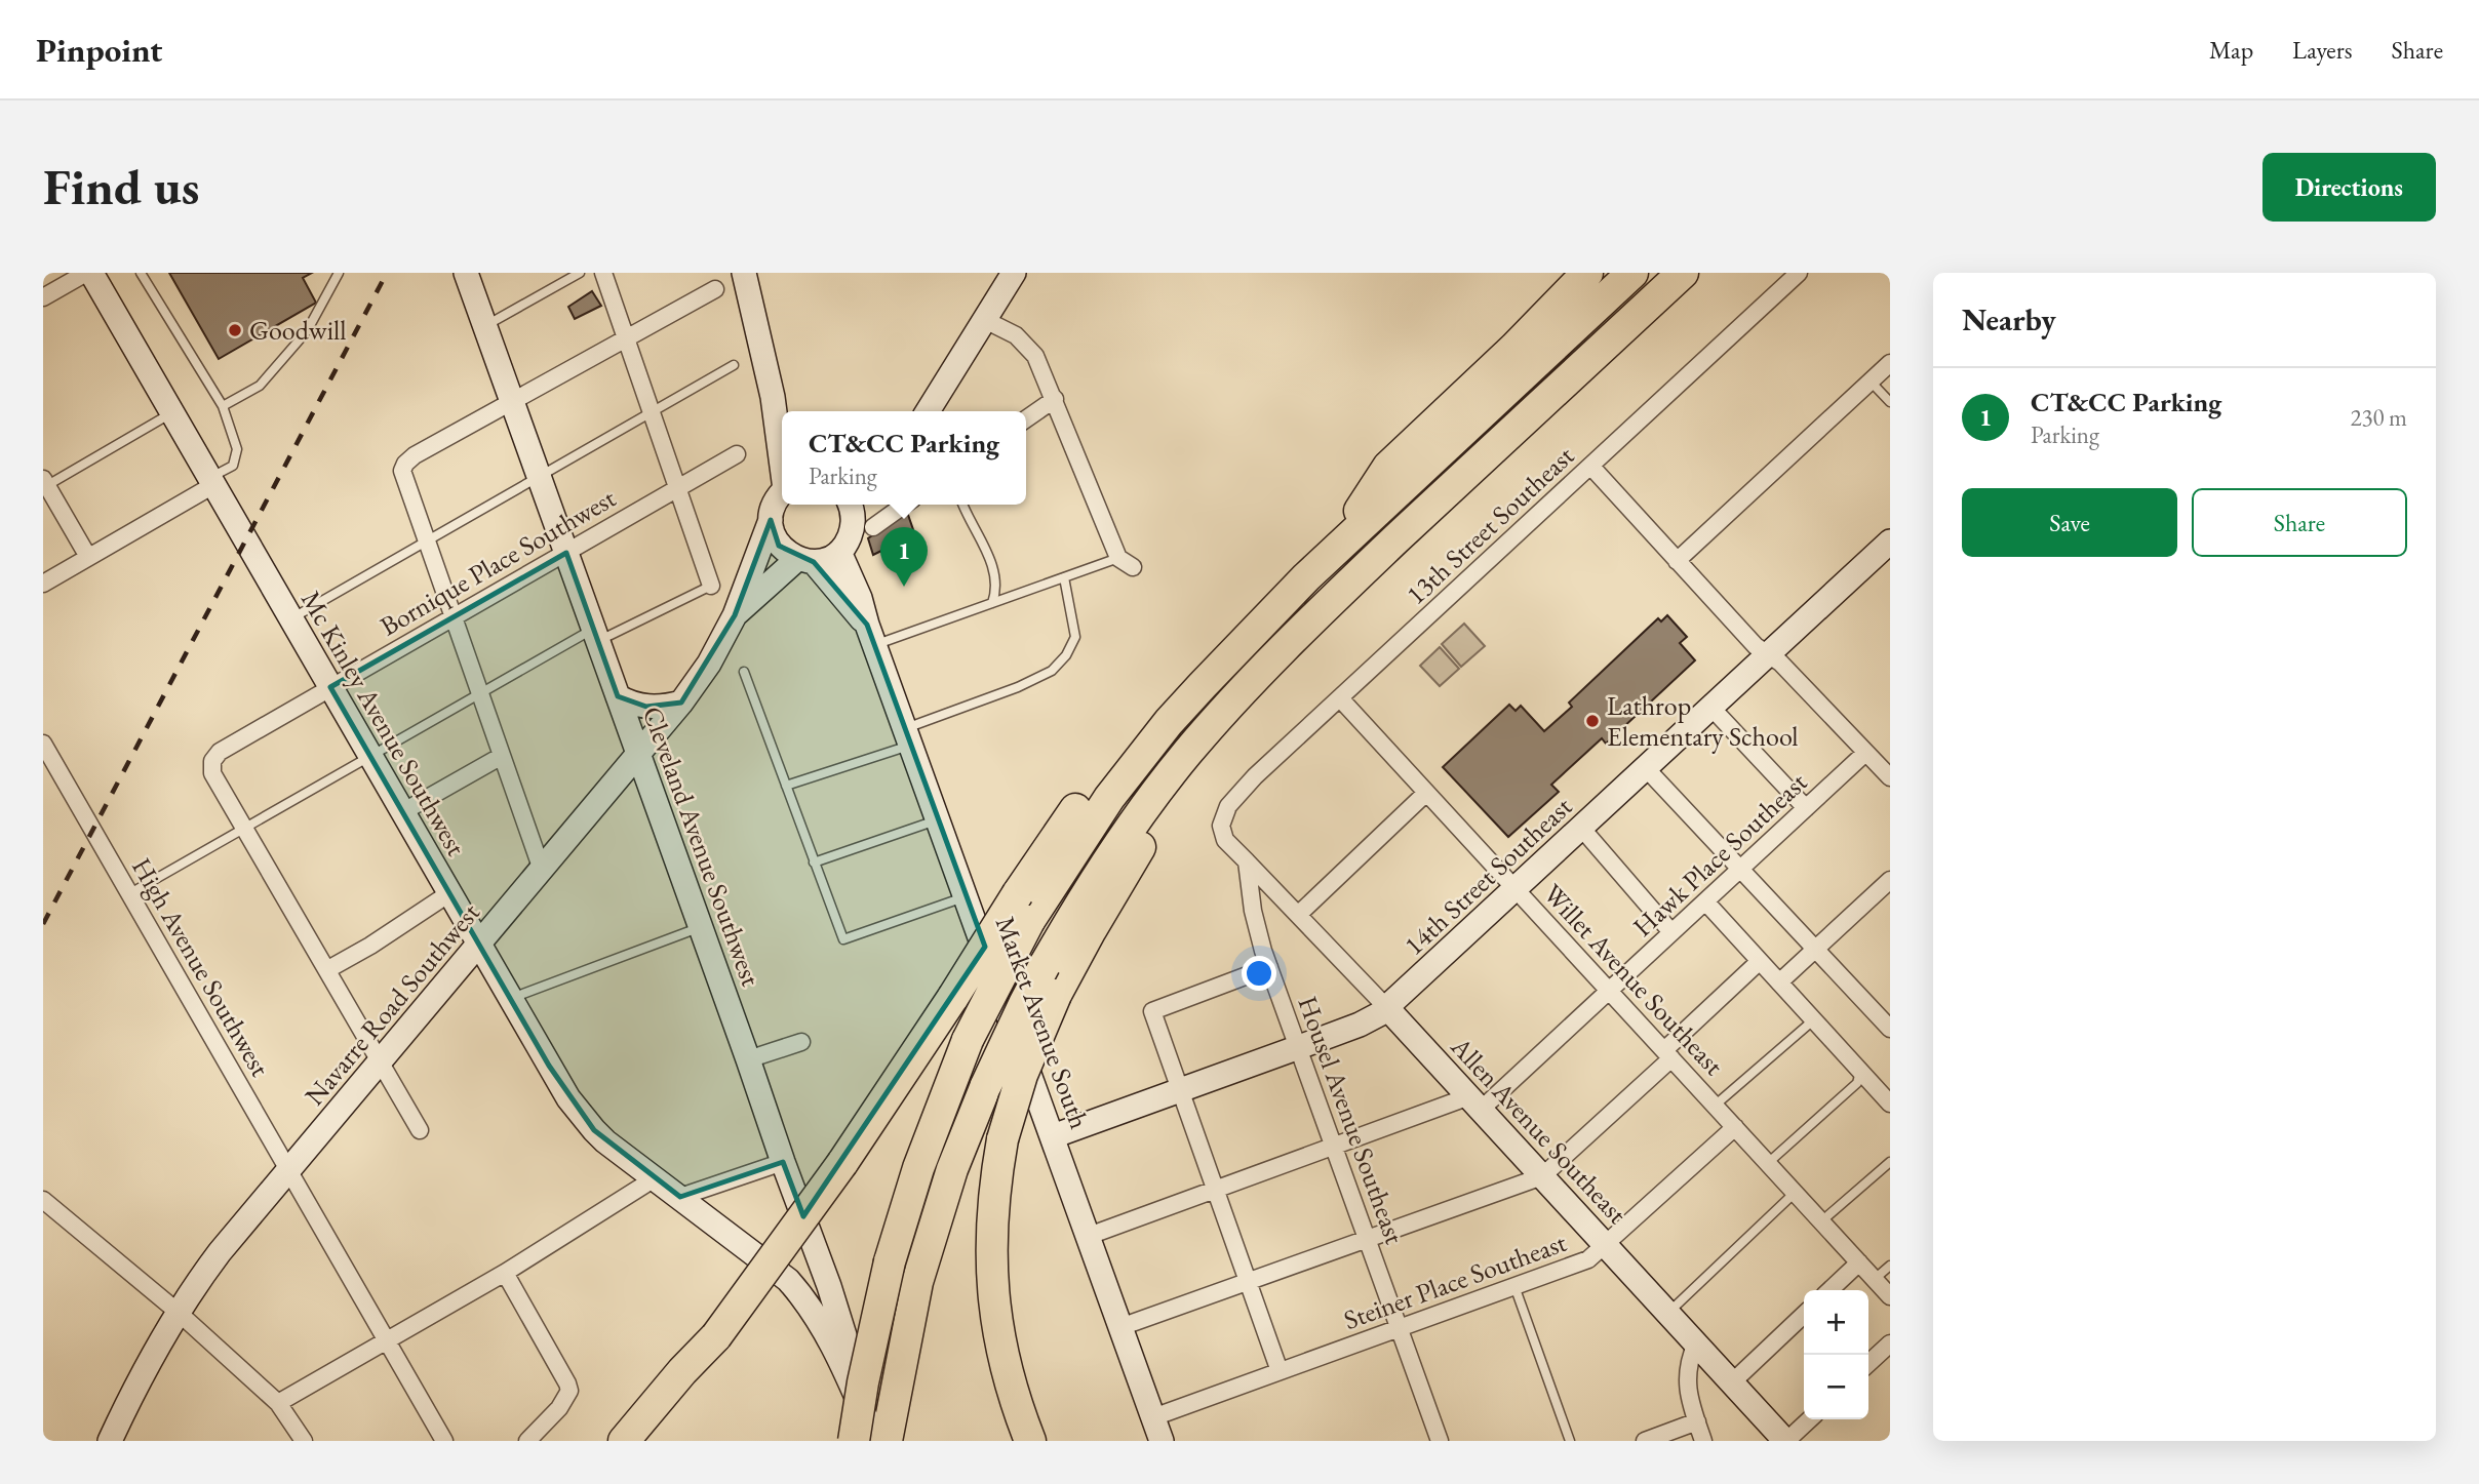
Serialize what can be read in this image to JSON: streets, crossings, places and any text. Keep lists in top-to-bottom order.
{
  "streets": {
    "street": [
      "13th Street Southeast",
      "Bornique Place Southwest",
      "Mc Kinley Avenue Southwest",
      "Cleveland Avenue Southwest",
      "Hawk Place Southeast",
      "14th Street Southeast",
      "High Avenue Southwest",
      "Willet Avenue Southeast",
      "Navarre Road Southwest",
      "Market Avenue South",
      "Housel Avenue Southeast",
      "Allen Avenue Southeast",
      "Steiner Place Southeast"
    ]
  },
  "crossings": [
    ["13th Street Southeast", "Willet Avenue Southeast"],
    ["13th Street Southeast", "Housel Avenue Southeast"],
    ["13th Street Southeast", "Allen Avenue Southeast"],
    ["Bornique Place Southwest", "Mc Kinley Avenue Southwest"],
    ["Bornique Place Southwest", "Cleveland Avenue Southwest"],
    ["Mc Kinley Avenue Southwest", "Cleveland Avenue Southwest"],
    ["Mc Kinley Avenue Southwest", "Navarre Road Southwest"],
    ["Cleveland Avenue Southwest", "Navarre Road Southwest"],
    ["Hawk Place Southeast", "Willet Avenue Southeast"],
    ["Hawk Place Southeast", "Market Avenue South"],
    ["Hawk Place Southeast", "Housel Avenue Southeast"],
    ["Hawk Place Southeast", "Allen Avenue Southeast"],
    ["14th Street Southeast", "Willet Avenue Southeast"],
    ["14th Street Southeast", "Market Avenue South"],
    ["14th Street Southeast", "Housel Avenue Southeast"],
    ["14th Street Southeast", "Allen Avenue Southeast"],
    ["High Avenue Southwest", "Navarre Road Southwest"],
    ["Willet Avenue Southeast", "Steiner Place Southeast"],
    ["Navarre Road Southwest", "Market Avenue South"],
    ["Market Avenue South", "Steiner Place Southeast"],
    ["Housel Avenue Southeast", "Allen Avenue Southeast"],
    ["Housel Avenue Southeast", "Steiner Place Southeast"],
    ["Allen Avenue Southeast", "Steiner Place Southeast"]
  ],
  "places": ["Goodwill", "Lathrop Elementary School"],
  "page": {
    "header": "Pinpoint",
    "nav": ["Map", "Layers", "Share"],
    "buttons": [
      "Directions",
      ["Save", "Share"]
    ],
    "title": "Find us",
    "heading": "Nearby",
    "list": [
      {
        "mark": "1",
        "name": "CT&CC Parking",
        "note": "Parking",
        "value": "230 m"
      }
    ],
    "popup": ["CT&CC Parking", "Parking"],
    "pins": "1",
    "map_buttons": ["+", "−"]
  }
}
